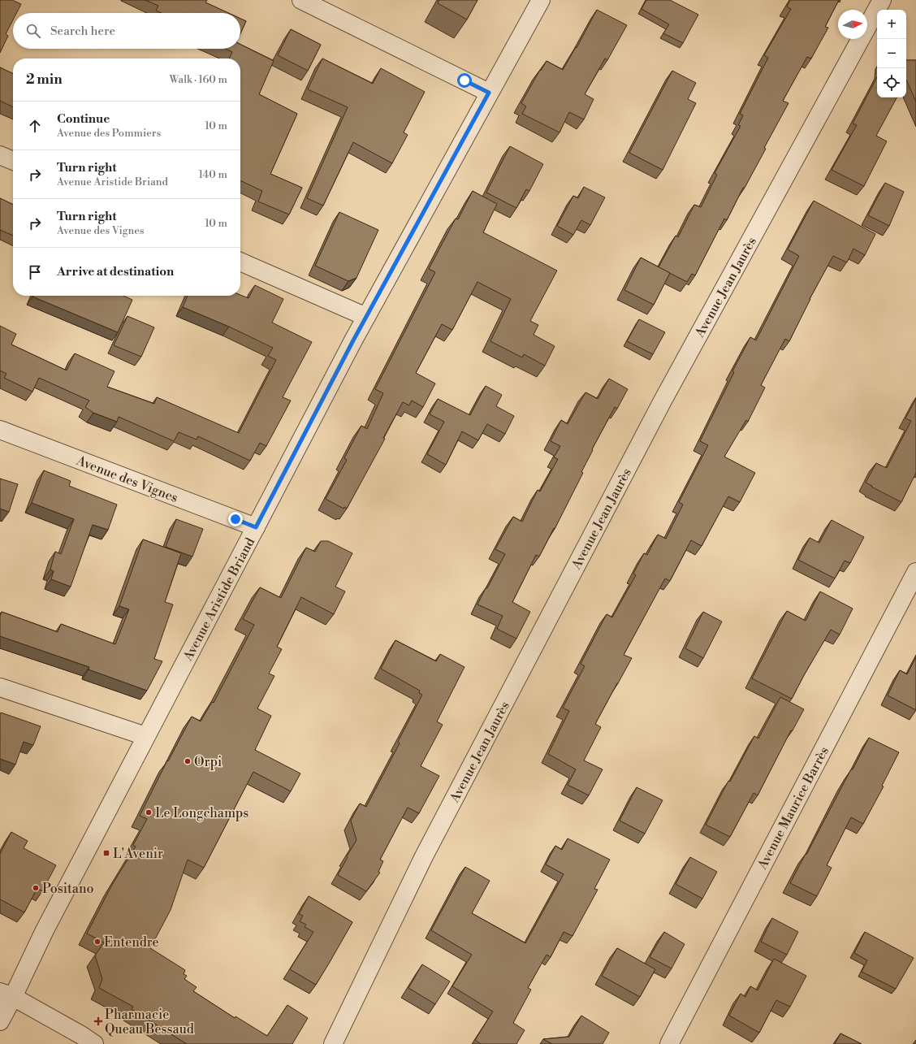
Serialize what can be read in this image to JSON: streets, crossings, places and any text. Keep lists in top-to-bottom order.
{
  "streets": {
    "street": [
      "Avenue Jean Jaurès",
      "Avenue des Vignes",
      "Avenue Aristide Briand",
      "Avenue Maurice Barrès"
    ]
  },
  "crossings": [
    ["Avenue des Vignes", "Avenue Aristide Briand"]
  ],
  "places": {
    "other": [
      "Orpi",
      "Le Longchamps",
      "Positano",
      "Entendre"
    ],
    "transit": ["L'Avenir"],
    "health": ["Pharmacie Queau Bessaud"]
  },
  "north": "right",
  "page": {
    "map_buttons": ["+", "−"],
    "search": "Search here",
    "heading": ["2 min", "Walk · 160 m"],
    "list": [
      ["Continue", "Avenue des Pommiers", "10 m"],
      ["Turn right", "Avenue Aristide Briand", "140 m"],
      ["Turn right", "Avenue des Vignes", "10 m"],
      "Arrive at destination"
    ]
  }
}
